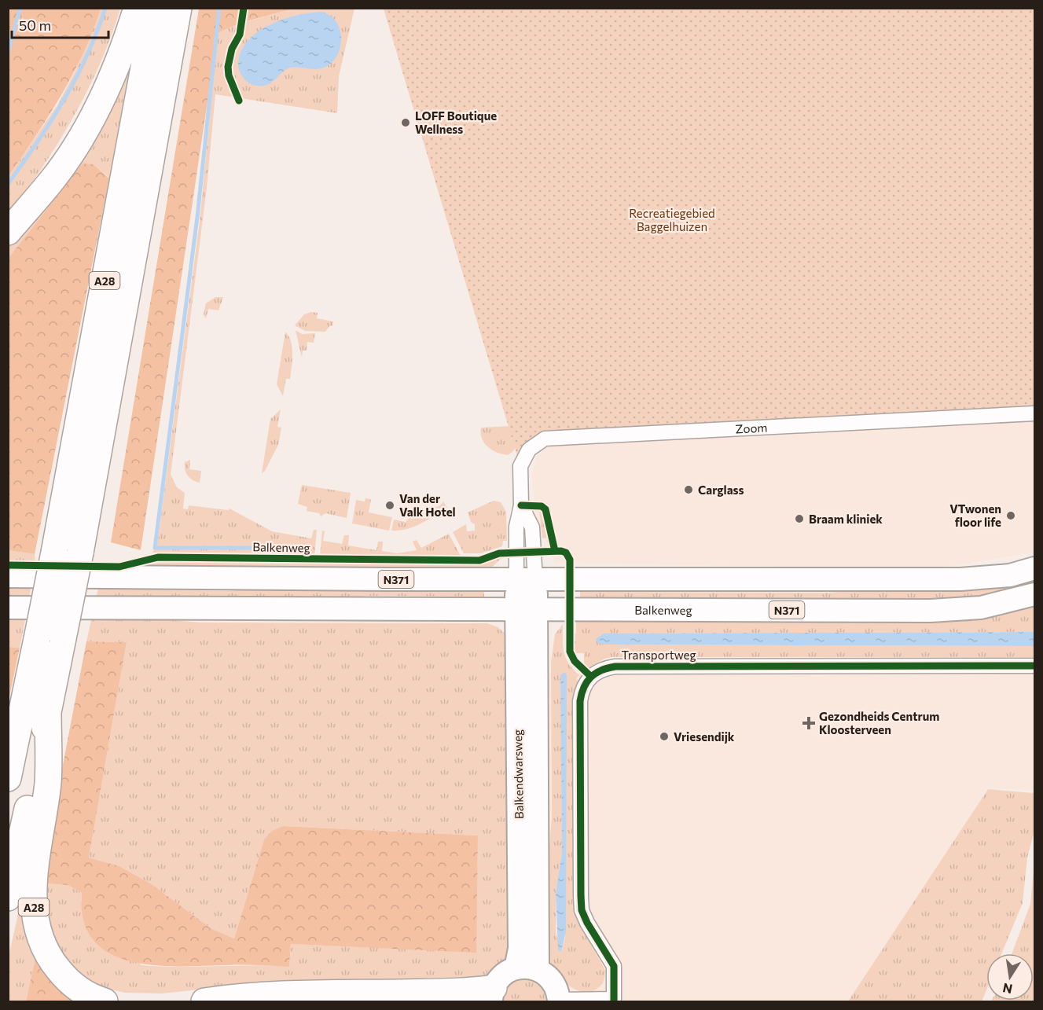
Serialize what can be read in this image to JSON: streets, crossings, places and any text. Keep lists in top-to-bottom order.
{
  "streets": {
    "highway": ["A28"],
    "main road": ["Balkenweg", "N371", "Balkendwarsweg"],
    "street": ["Zoom", "Transportweg"]
  },
  "crossings": [
    ["Zoom", "N371"],
    ["Zoom", "Balkendwarsweg"],
    ["Balkenweg", "Balkendwarsweg"],
    ["N371", "Balkendwarsweg"]
  ],
  "parks": ["Recreatiegebied Baggelhuizen"],
  "places": {
    "other": [
      "LOFF Boutique Wellness",
      "Carglass",
      "Van der Valk Hotel",
      "VTwonen floor life",
      "Braam kliniek",
      "Vriesendijk"
    ],
    "health": ["Gezondheids Centrum Kloosterveen"]
  },
  "scale_bar": "50 m",
  "north": "bottom"
}
